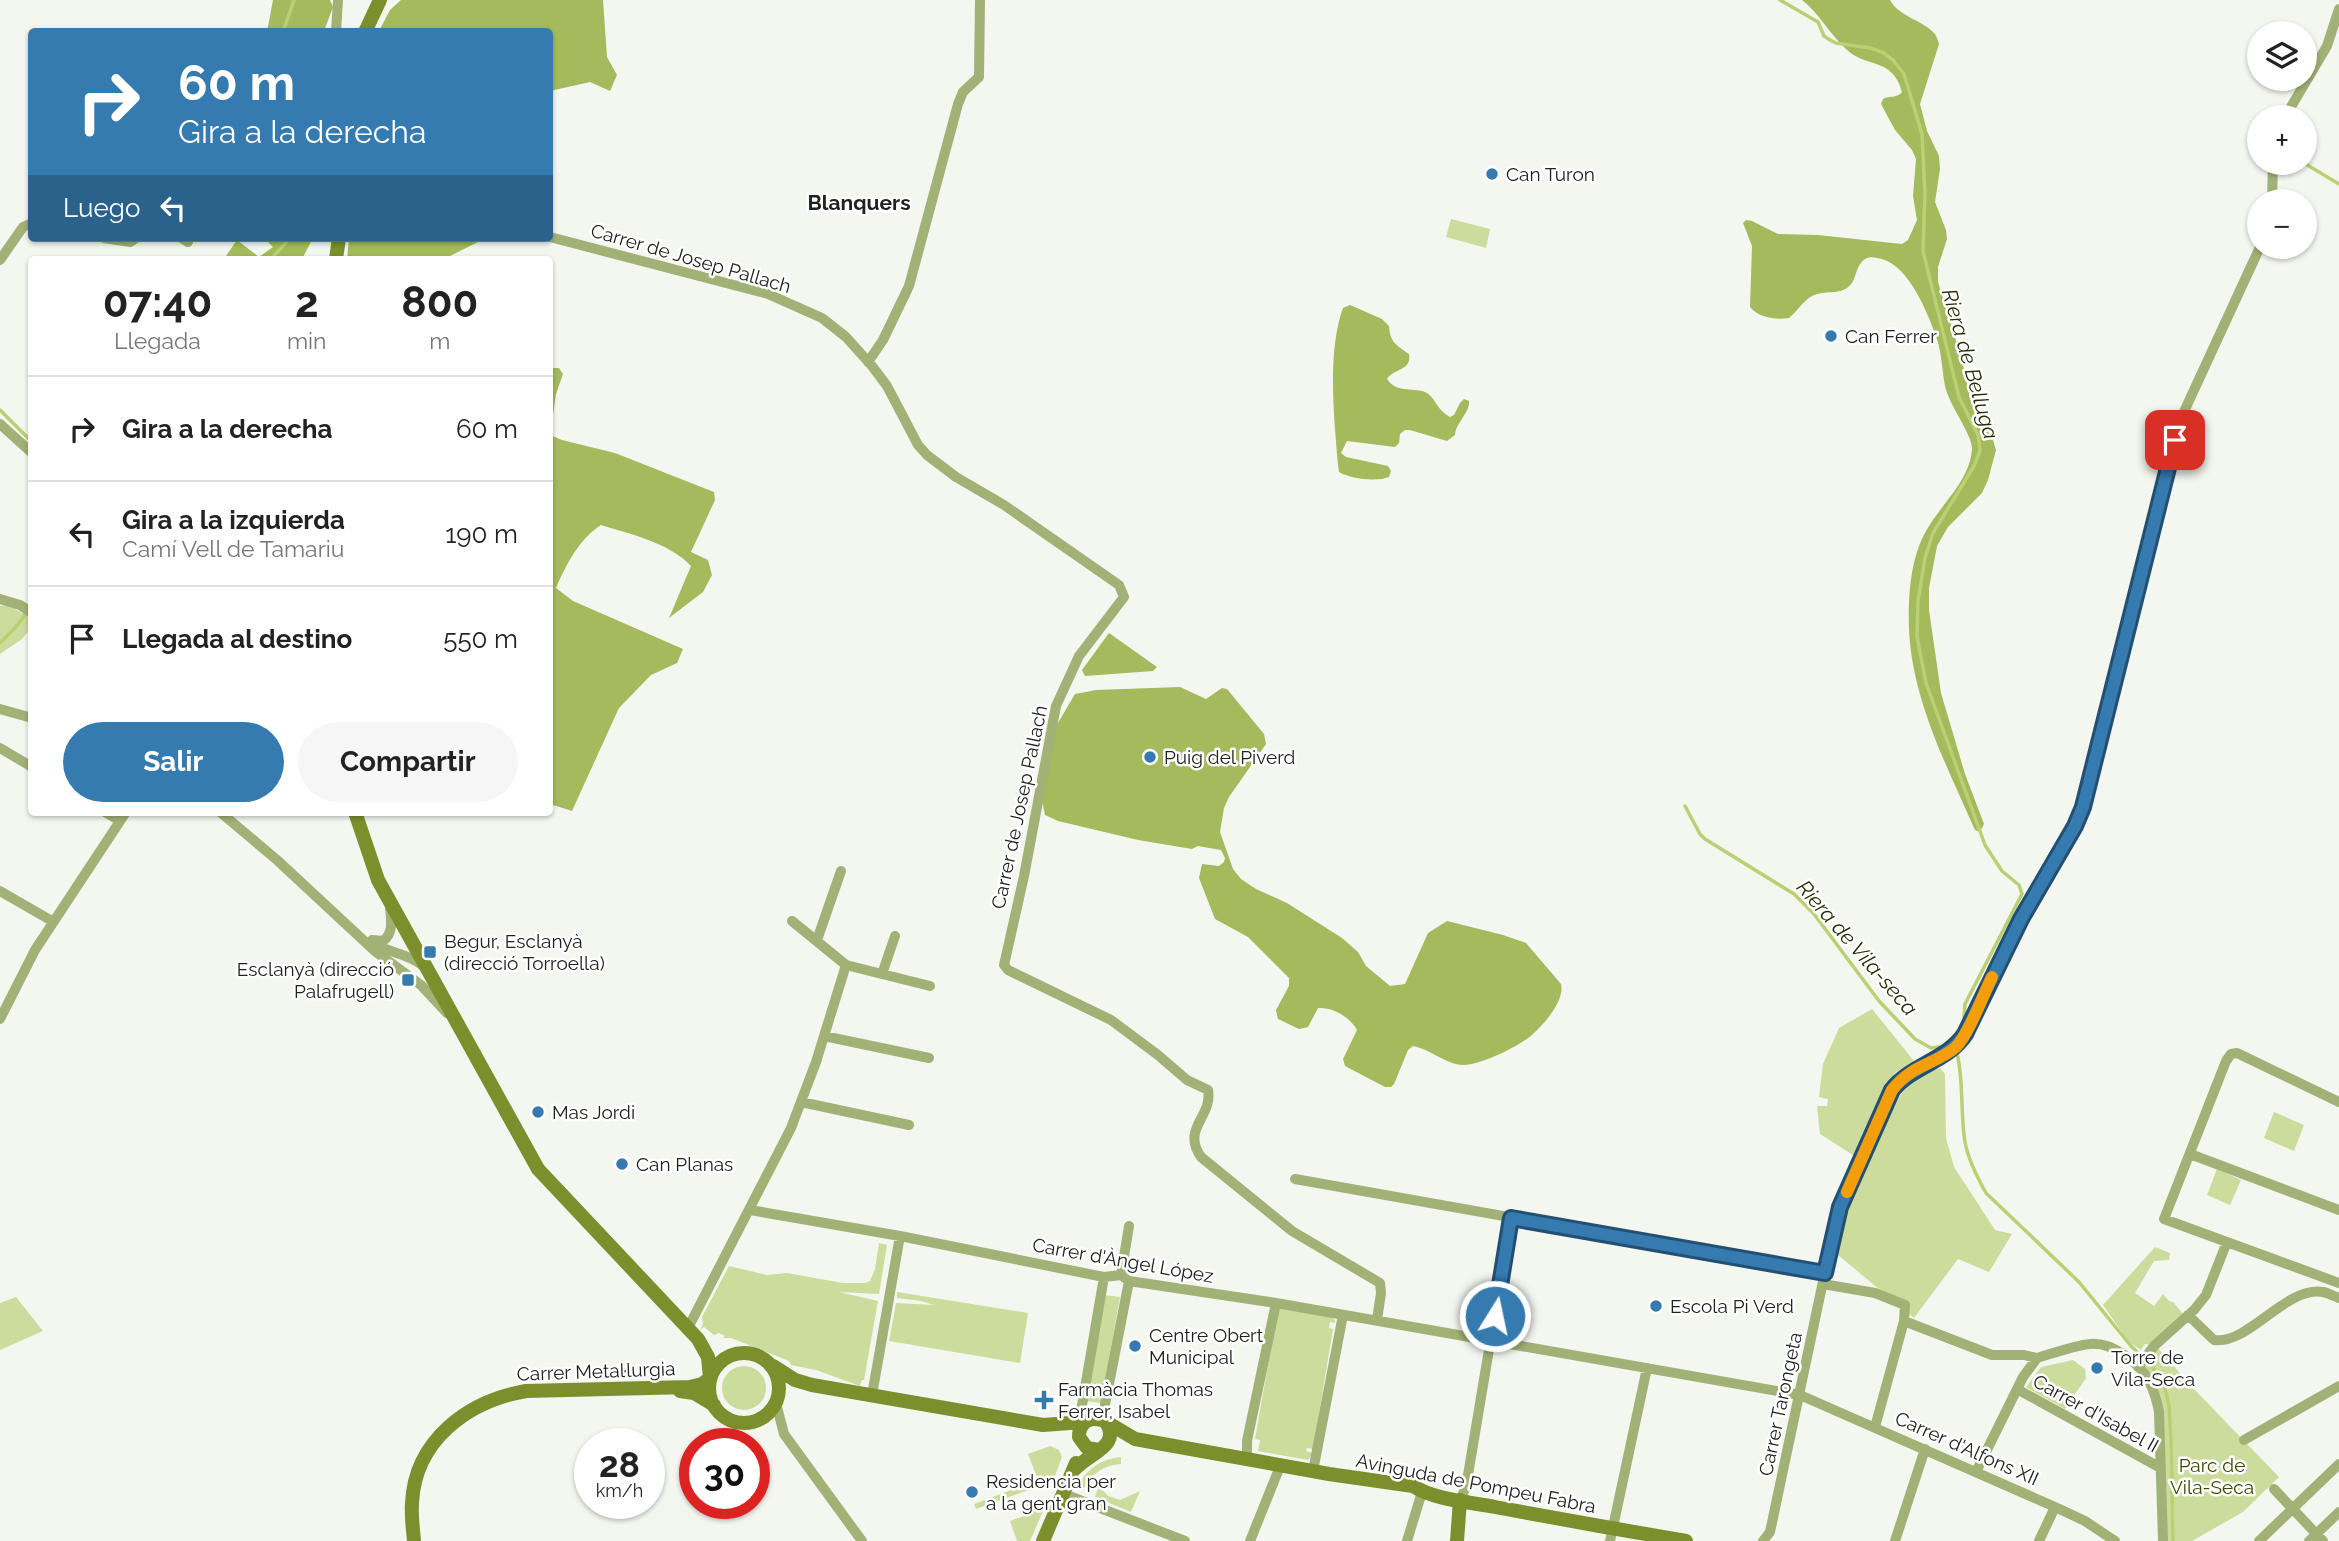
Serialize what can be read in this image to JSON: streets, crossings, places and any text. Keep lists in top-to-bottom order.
{
  "streets": {
    "street": [
      "Carrer de Josep Pallach",
      "Carrer d'Àngel López",
      "Carrer Metal·lurgia",
      "Carrer Tarongeta",
      "Carrer d'Isabel II",
      "Carrer d'Alfons XII",
      "Avinguda de Pompeu Fabra"
    ]
  },
  "crossings": [
    ["Carrer de Josep Pallach", "Carrer d'Àngel López"],
    ["Carrer d'Àngel López", "Carrer d'Alfons XII"],
    ["Carrer Tarongeta", "Carrer d'Alfons XII"]
  ],
  "districts": ["Blanquers"],
  "water": ["Riera de Belluga", "Riera de Vila-seca"],
  "parks": ["Parc de Vila-Seca"],
  "places": {
    "other": [
      "Can Turon",
      "Can Ferrer",
      "Puig del Piverd",
      "Mas Jordi",
      "Can Planas",
      "Escola Pi Verd",
      "Centre Obert Municipal",
      "Torre de Vila-Seca",
      "Residencia per a la gent gran"
    ],
    "transit": ["Begur, Esclanyà (direcció Torroella)", "Esclanyà (direcció Palafrugell)"],
    "health": ["Farmàcia Thomas Ferrer, Isabel"]
  },
  "page": {
    "map_buttons": ["+", "−"],
    "turn": ["60 m", "Gira a la derecha"],
    "then": "Luego",
    "eta": [
      "07:40",
      "Llegada",
      "2",
      "min",
      "800",
      "m"
    ],
    "list": [
      {
        "name": "Gira a la derecha",
        "value": "60 m"
      },
      {
        "name": "Gira a la izquierda",
        "note": "Camí Vell de Tamariu",
        "value": "190 m"
      },
      {
        "name": "Llegada al destino",
        "value": "550 m"
      }
    ],
    "buttons": ["Salir", "Compartir"],
    "speed": "28 km/h",
    "limit": "30"
  }
}
